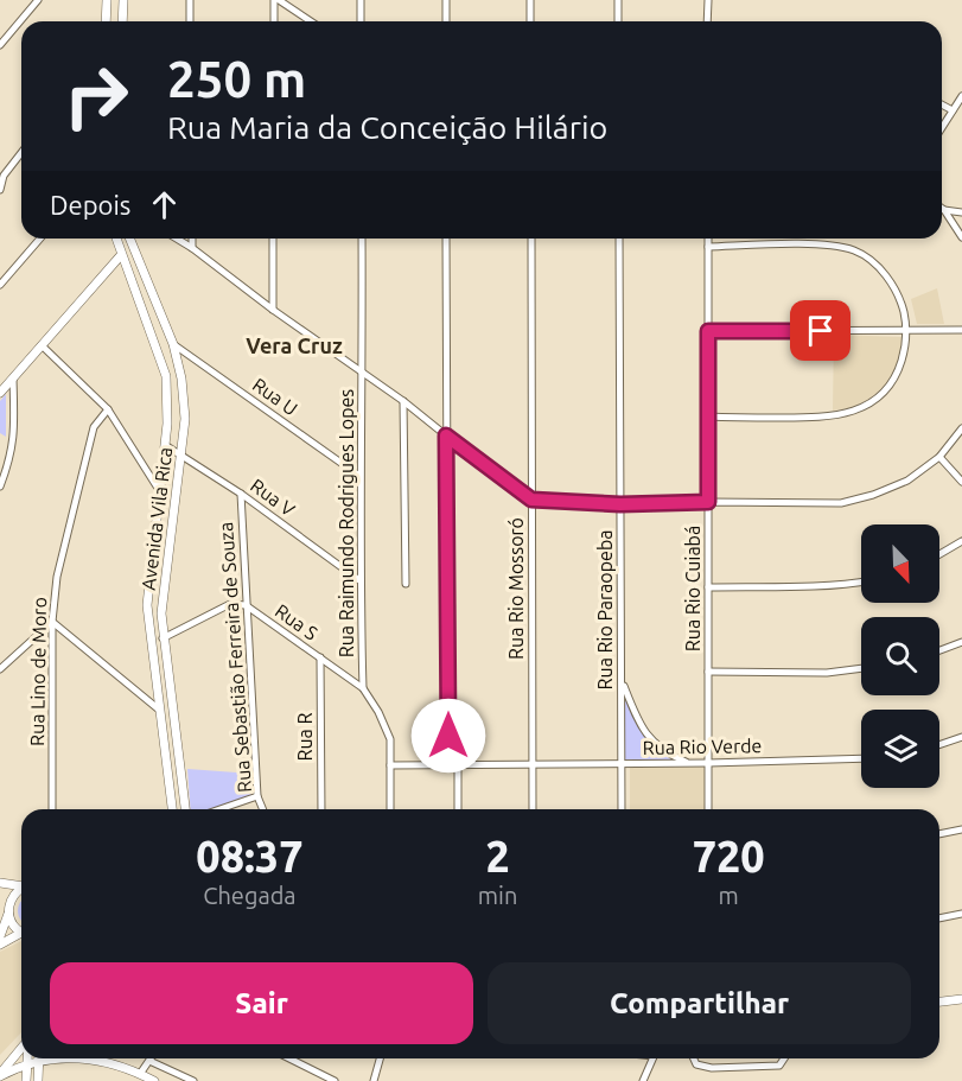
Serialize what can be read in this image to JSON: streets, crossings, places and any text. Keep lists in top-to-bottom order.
{
  "streets": {
    "street": [
      "Rua U",
      "Rua V",
      "Avenida Vila Rica",
      "Rua Raimundo Rodrigues Lopes",
      "Rua Rio Mossoró",
      "Rua Rio Cuiabá",
      "Rua Rio Paraopeba",
      "Rua S",
      "Rua Sebastião Ferreira de Souza",
      "Rua Lino de Moro",
      "Rua R",
      "Rua Rio Verde"
    ]
  },
  "crossings": [
    ["Rua U", "Avenida Vila Rica"],
    ["Rua U", "Rua Raimundo Rodrigues Lopes"],
    ["Rua V", "Avenida Vila Rica"],
    ["Rua V", "Rua Raimundo Rodrigues Lopes"],
    ["Rua V", "Rua Sebastião Ferreira de Souza"],
    ["Avenida Vila Rica", "Rua S"],
    ["Rua Raimundo Rodrigues Lopes", "Rua S"],
    ["Rua Rio Mossoró", "Rua Rio Verde"],
    ["Rua Rio Cuiabá", "Rua Rio Verde"],
    ["Rua Rio Paraopeba", "Rua Rio Verde"],
    ["Rua S", "Rua Sebastião Ferreira de Souza"],
    ["Rua S", "Rua R"],
    ["Rua S", "Rua Rio Verde"]
  ],
  "districts": ["Vera Cruz"],
  "north": "bottom right",
  "page": {
    "turn": ["250 m", "Rua Maria da Conceição Hilário"],
    "then": "Depois",
    "eta": [
      "08:37",
      "Chegada",
      "2",
      "min",
      "720",
      "m"
    ],
    "buttons": ["Sair", "Compartilhar"]
  }
}
